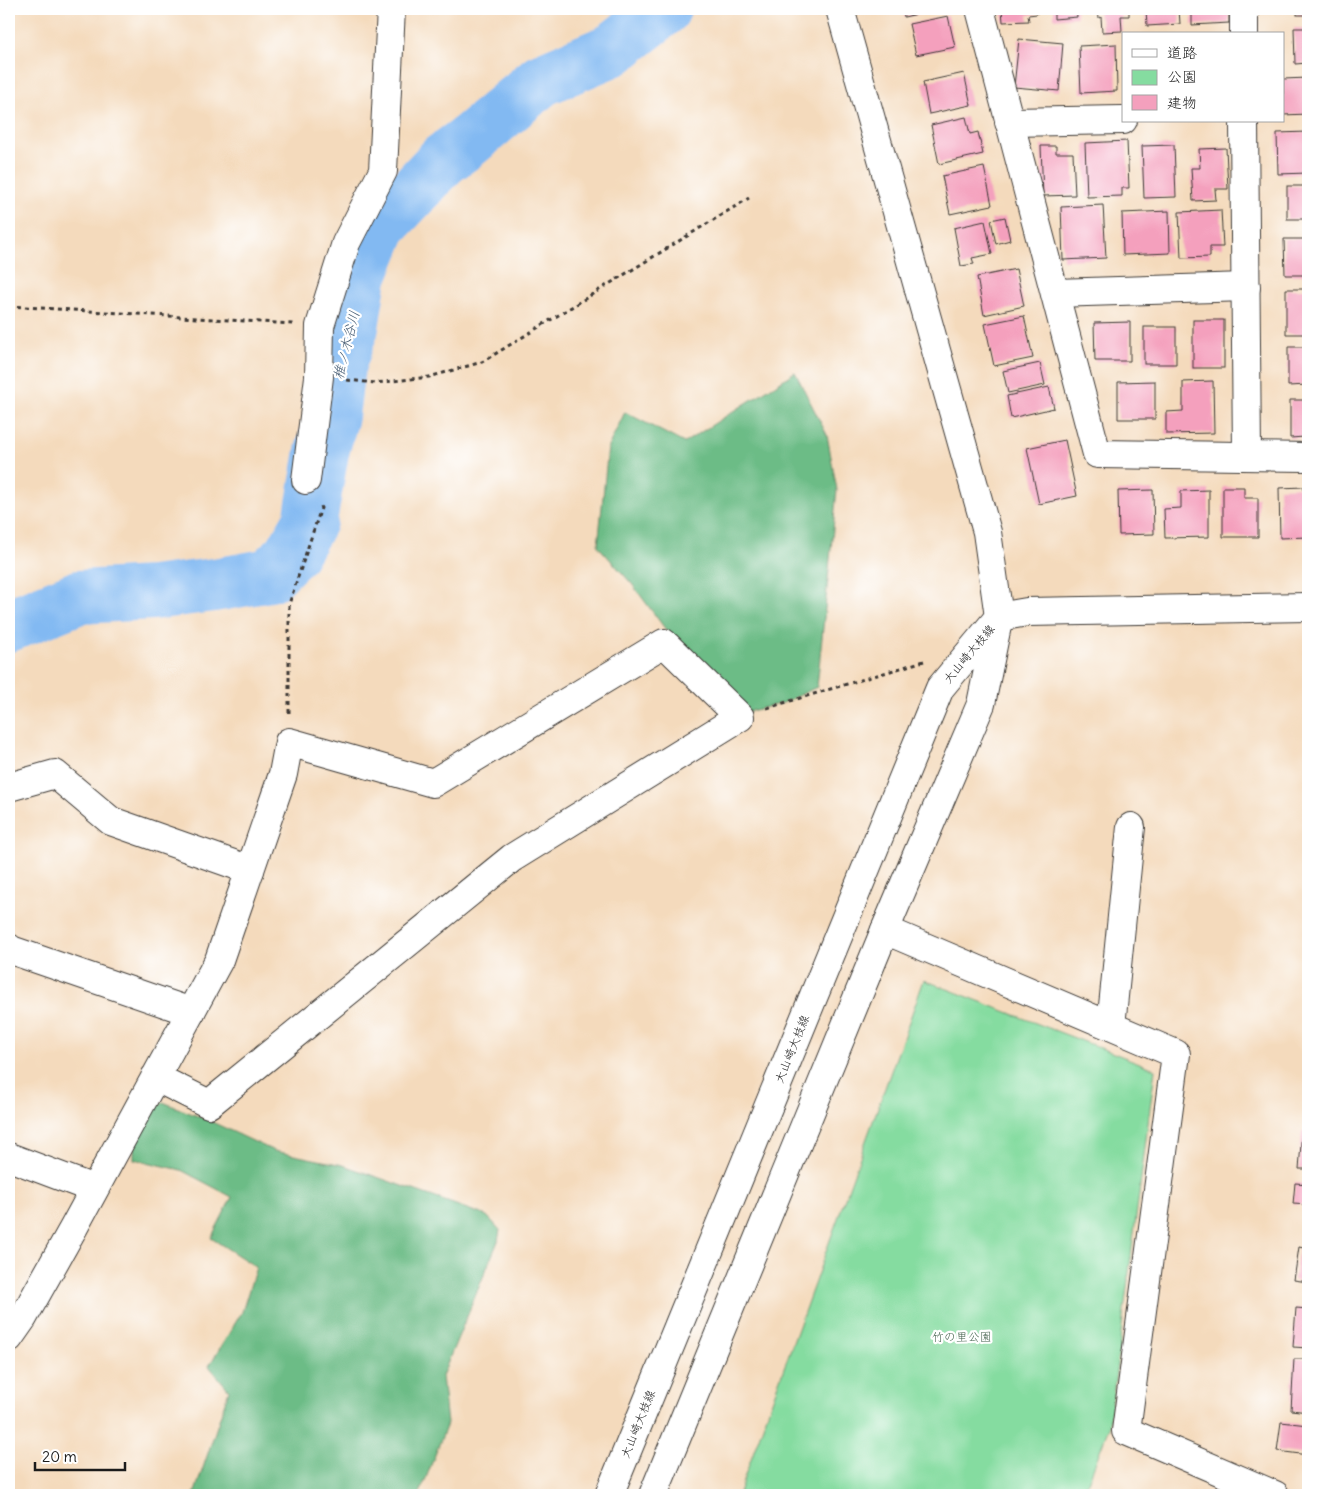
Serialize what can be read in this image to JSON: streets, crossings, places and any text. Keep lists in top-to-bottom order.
{
  "streets": {
    "street": ["大山崎大枝線"]
  },
  "water": ["椎ノ木谷川"],
  "parks": ["竹の里公園"],
  "legend": ["道路", "公園", "建物"],
  "scale_bar": "20 m"
}
